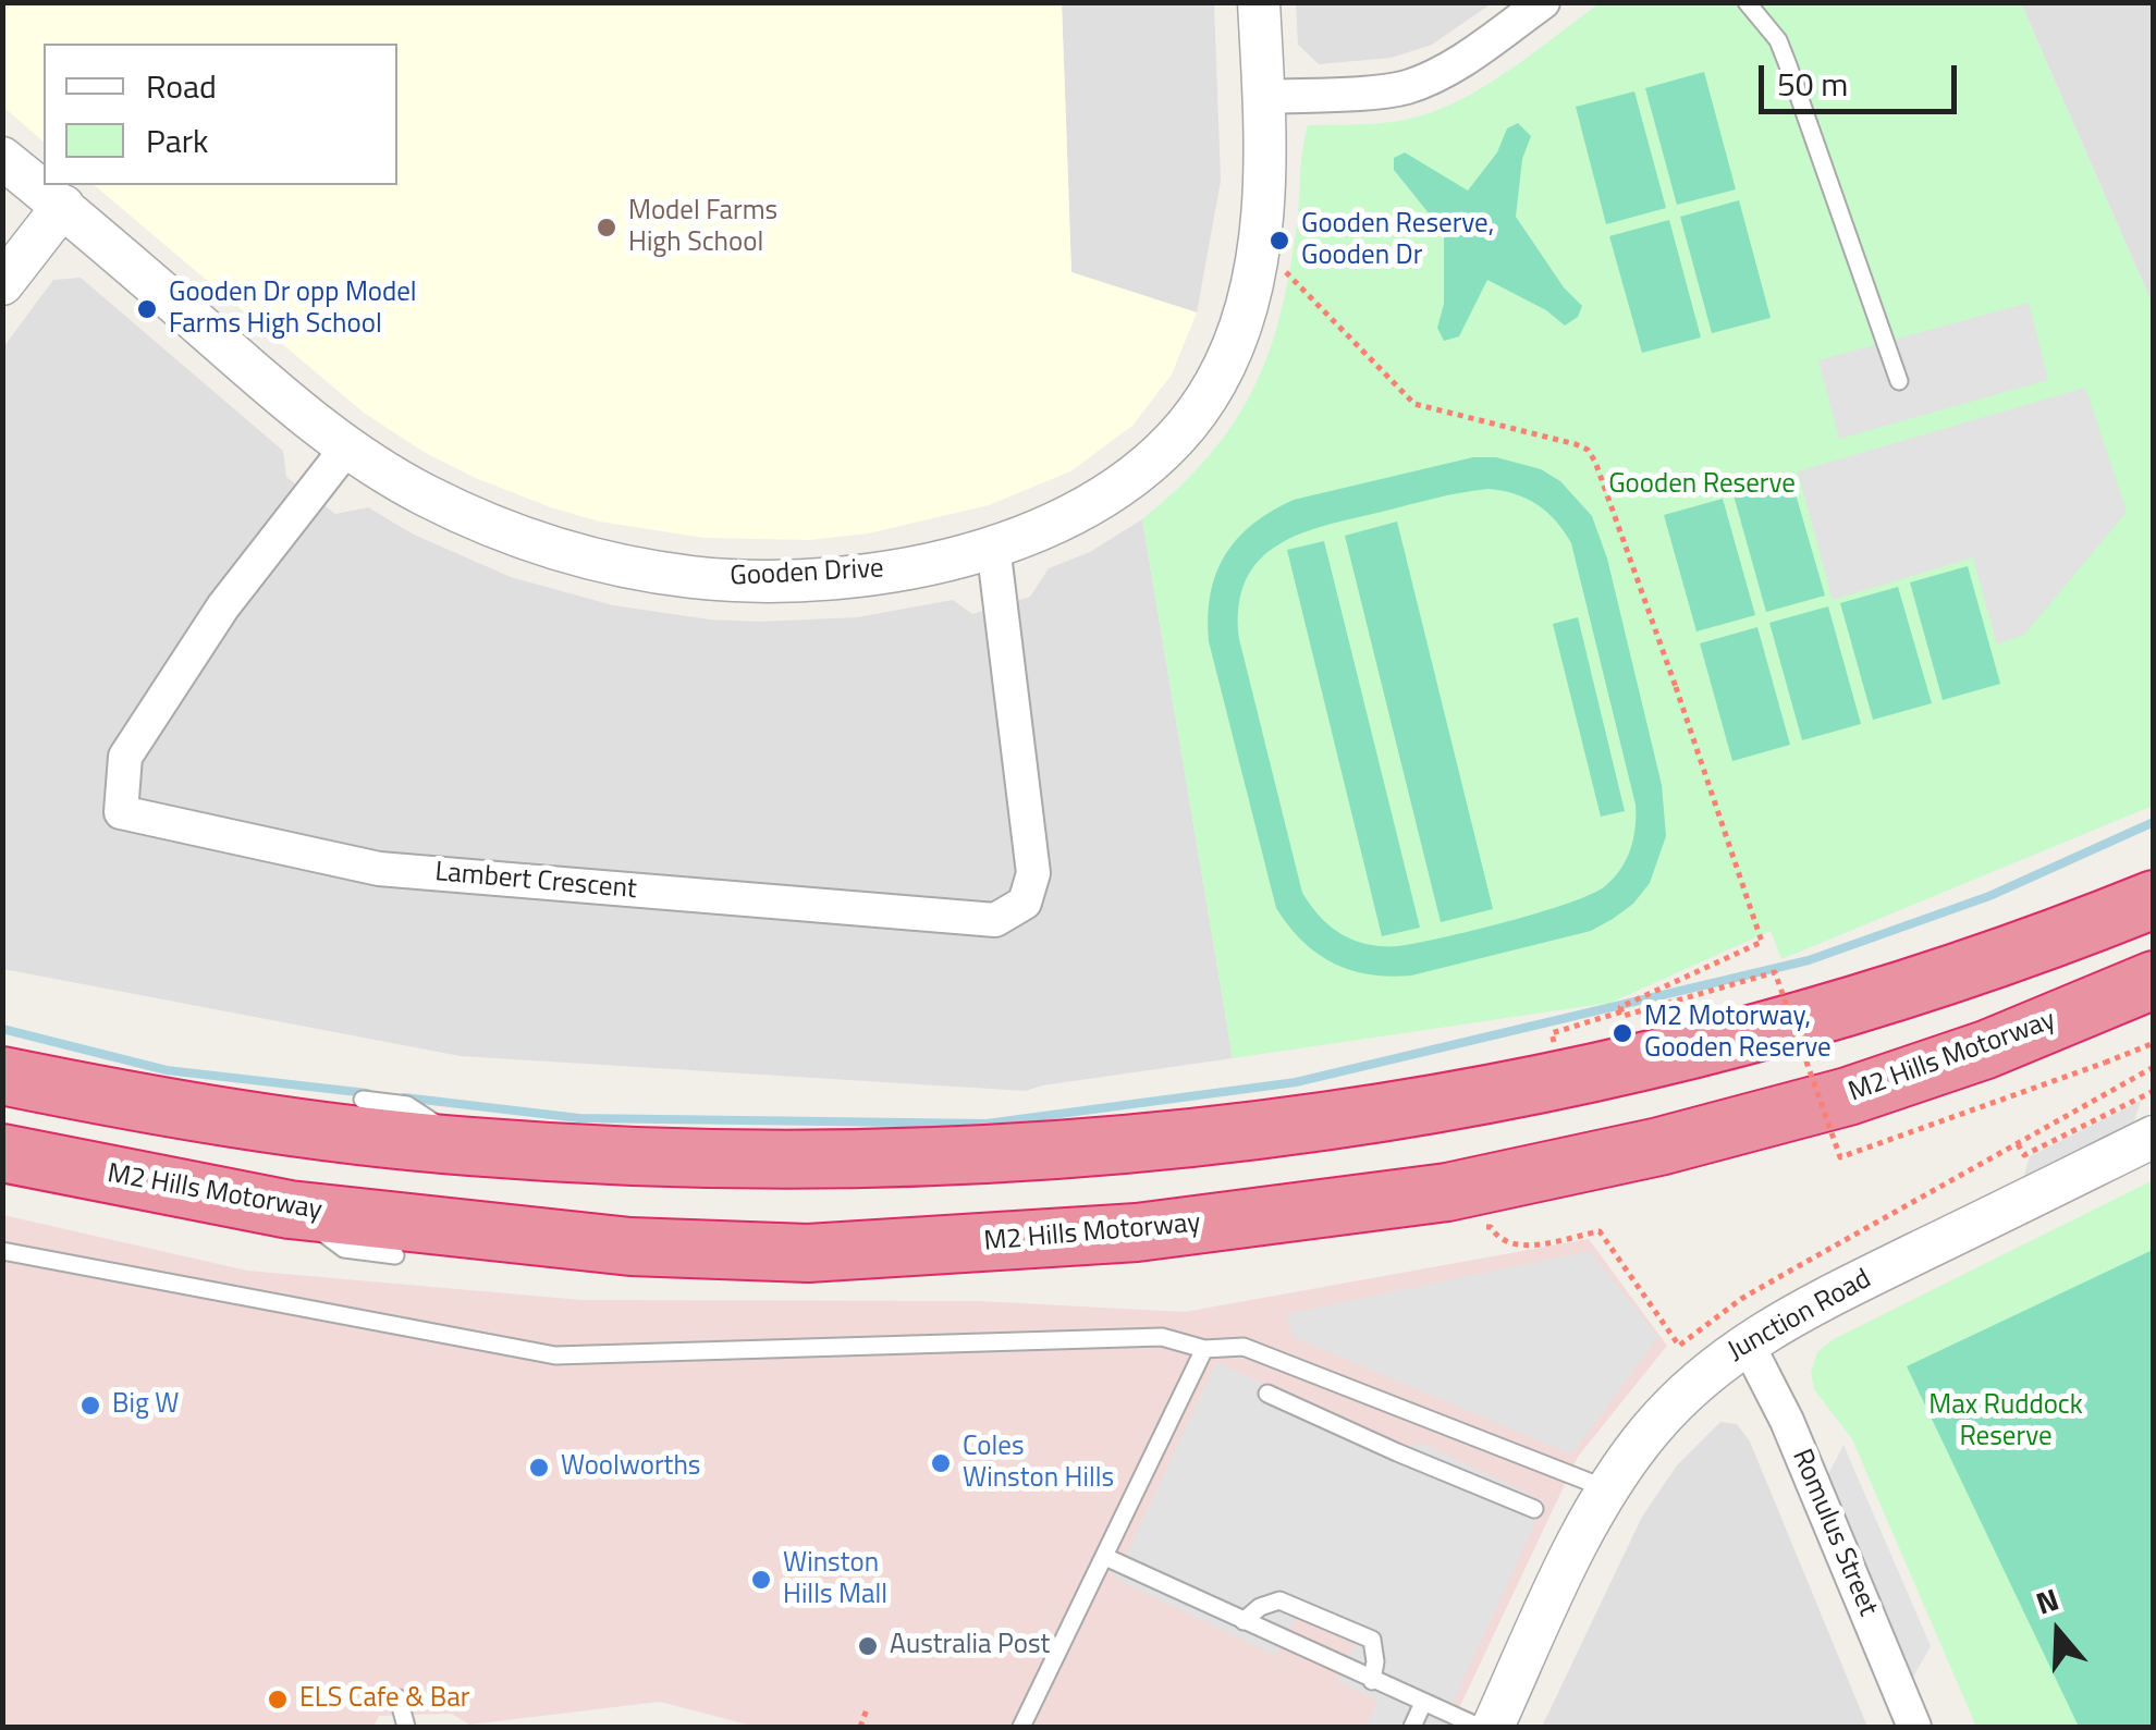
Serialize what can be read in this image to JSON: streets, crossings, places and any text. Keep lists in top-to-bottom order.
{
  "streets": {
    "highway": ["M2 Hills Motorway"],
    "street": [
      "Gooden Drive",
      "Lambert Crescent",
      "Junction Road",
      "Romulus Street"
    ]
  },
  "crossings": [
    ["Gooden Drive", "Lambert Crescent"],
    ["Junction Road", "Romulus Street"]
  ],
  "parks": ["Gooden Reserve", "Max Ruddock Reserve"],
  "places": [
    "Model Farms High School",
    "Gooden Reserve, Gooden Dr",
    "Gooden Dr opp Model Farms High School",
    "M2 Motorway, Gooden Reserve",
    "Big W",
    "Coles Winston Hills",
    "Woolworths",
    "Winston Hills Mall",
    "Australia Post",
    "ELS Cafe & Bar"
  ],
  "legend": ["Road", "Park"],
  "scale_bar": "50 m",
  "north": "top"
}
